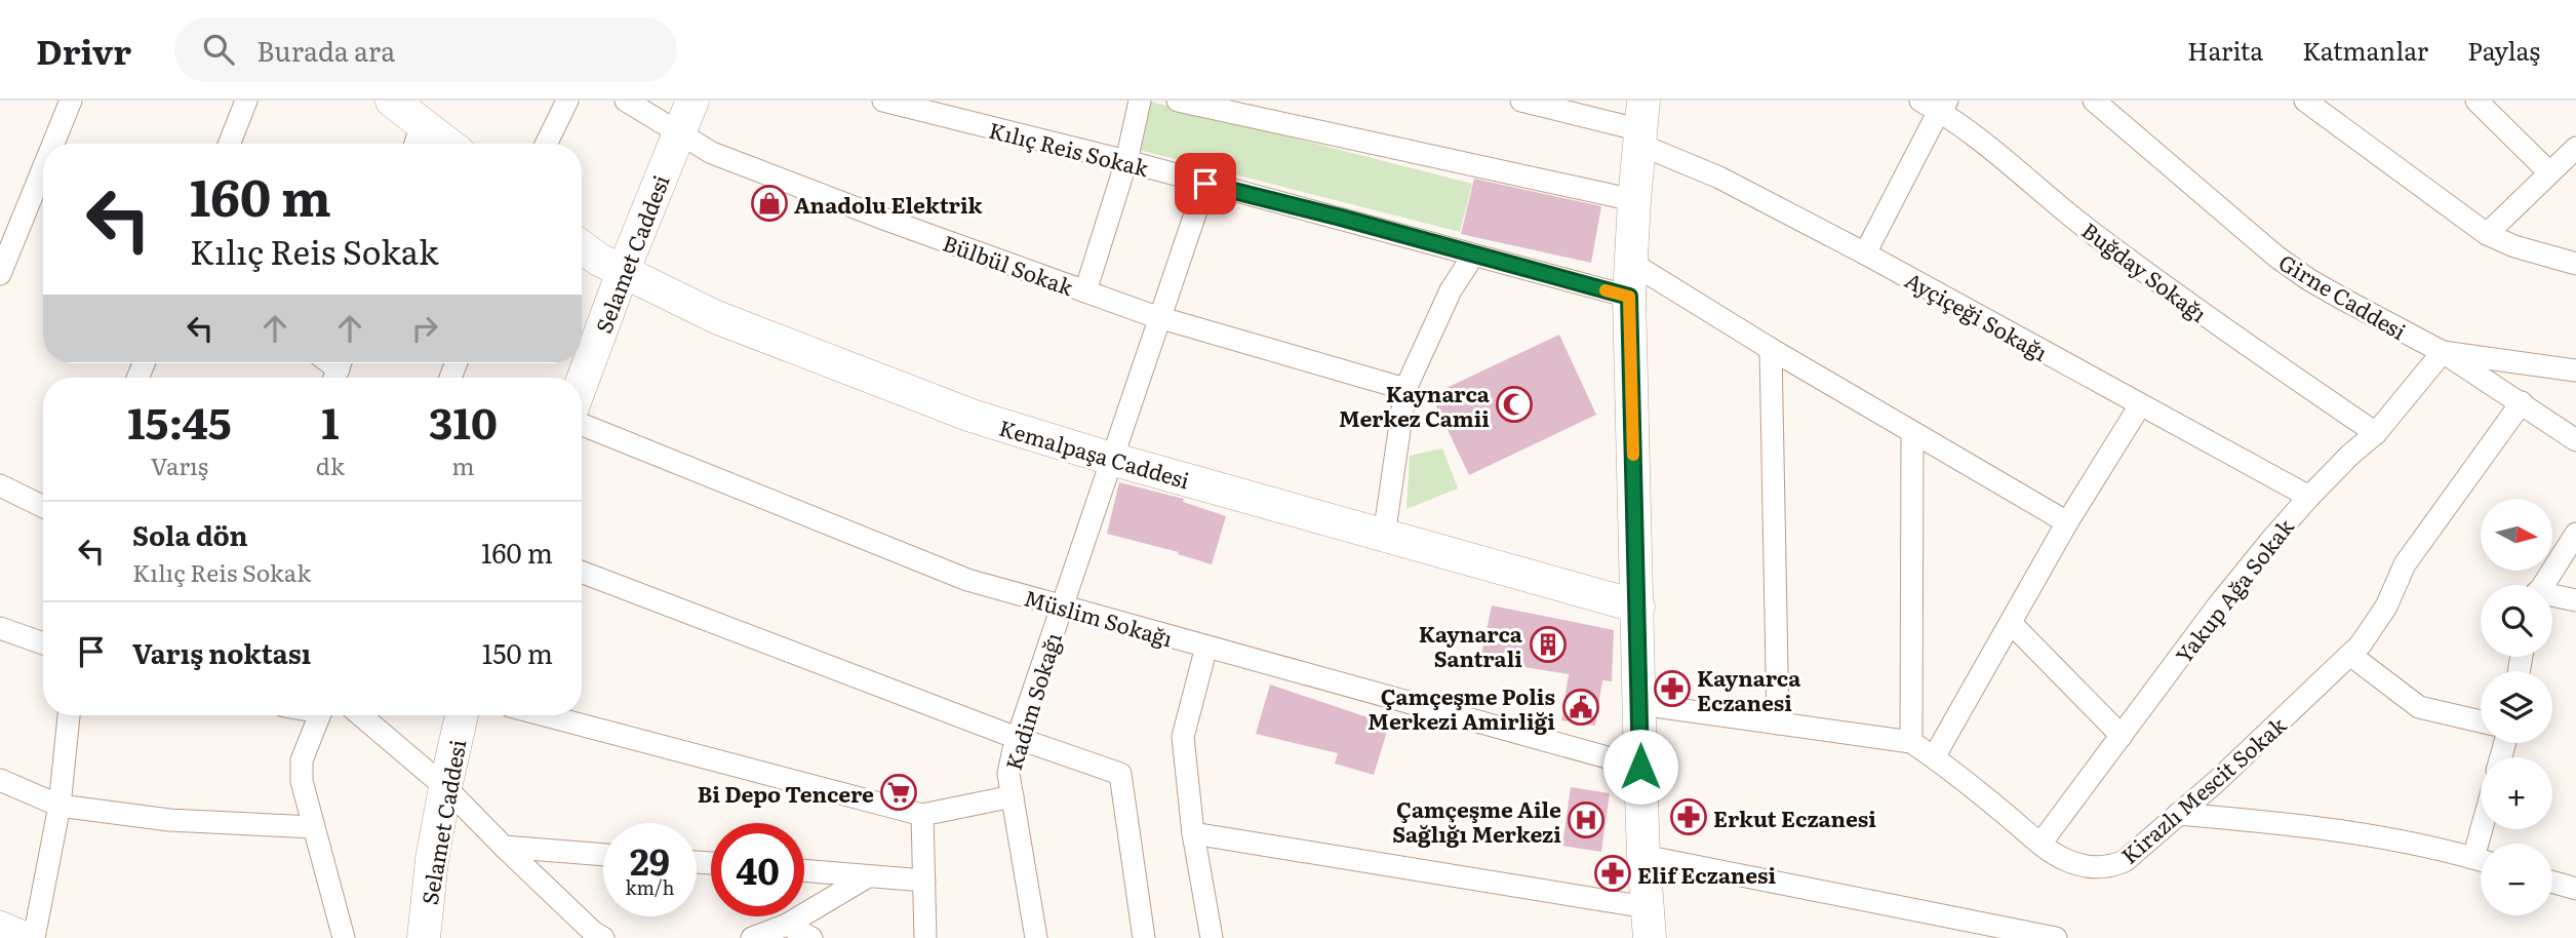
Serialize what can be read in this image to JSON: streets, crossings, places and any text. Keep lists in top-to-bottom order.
{
  "streets": {
    "street": [
      "Kılıç Reis Sokak",
      "Selamet Caddesi",
      "Bülbül Sokak",
      "Buğday Sokağı",
      "Girne Caddesi",
      "Ayçiçeği Sokağı",
      "Kemalpaşa Caddesi",
      "Yakup Ağa Sokak",
      "Müslim Sokağı",
      "Kadim Sokağı",
      "Kirazlı Mescit Sokak"
    ]
  },
  "crossings": [
    ["Kılıç Reis Sokak", "Kadim Sokağı"],
    ["Selamet Caddesi", "Bülbül Sokak"],
    ["Selamet Caddesi", "Kemalpaşa Caddesi"],
    ["Bülbül Sokak", "Kadim Sokağı"],
    ["Buğday Sokağı", "Yakup Ağa Sokak"],
    ["Girne Caddesi", "Yakup Ağa Sokak"],
    ["Girne Caddesi", "Kirazlı Mescit Sokak"],
    ["Ayçiçeği Sokağı", "Yakup Ağa Sokak"],
    ["Kemalpaşa Caddesi", "Kadim Sokağı"],
    ["Yakup Ağa Sokak", "Kirazlı Mescit Sokak"],
    ["Müslim Sokağı", "Kadim Sokağı"]
  ],
  "places": {
    "shop": ["Anadolu Elektrik"],
    "mosque": ["Kaynarca Merkez Camii"],
    "building": ["Kaynarca Santrali"],
    "pharmacy": ["Kaynarca Eczanesi", "Erkut Eczanesi", "Elif Eczanesi"],
    "public building": ["Çamçeşme Polis Merkezi Amirliği"],
    "supermarket": ["Bi Depo Tencere"],
    "hospital": ["Çamçeşme Aile Sağlığı Merkezi"]
  },
  "north": "right",
  "page": {
    "header": "Drivr",
    "search": "Burada ara",
    "nav": ["Harita", "Katmanlar", "Paylaş"],
    "turn": ["160 m", "Kılıç Reis Sokak"],
    "eta": [
      "15:45",
      "Varış",
      "1",
      "dk",
      "310",
      "m"
    ],
    "map_buttons": ["+", "−"],
    "list": [
      {
        "name": "Sola dön",
        "note": "Kılıç Reis Sokak",
        "value": "160 m"
      },
      {
        "name": "Varış noktası",
        "value": "150 m"
      }
    ],
    "speed": "29 km/h",
    "limit": "40"
  }
}
